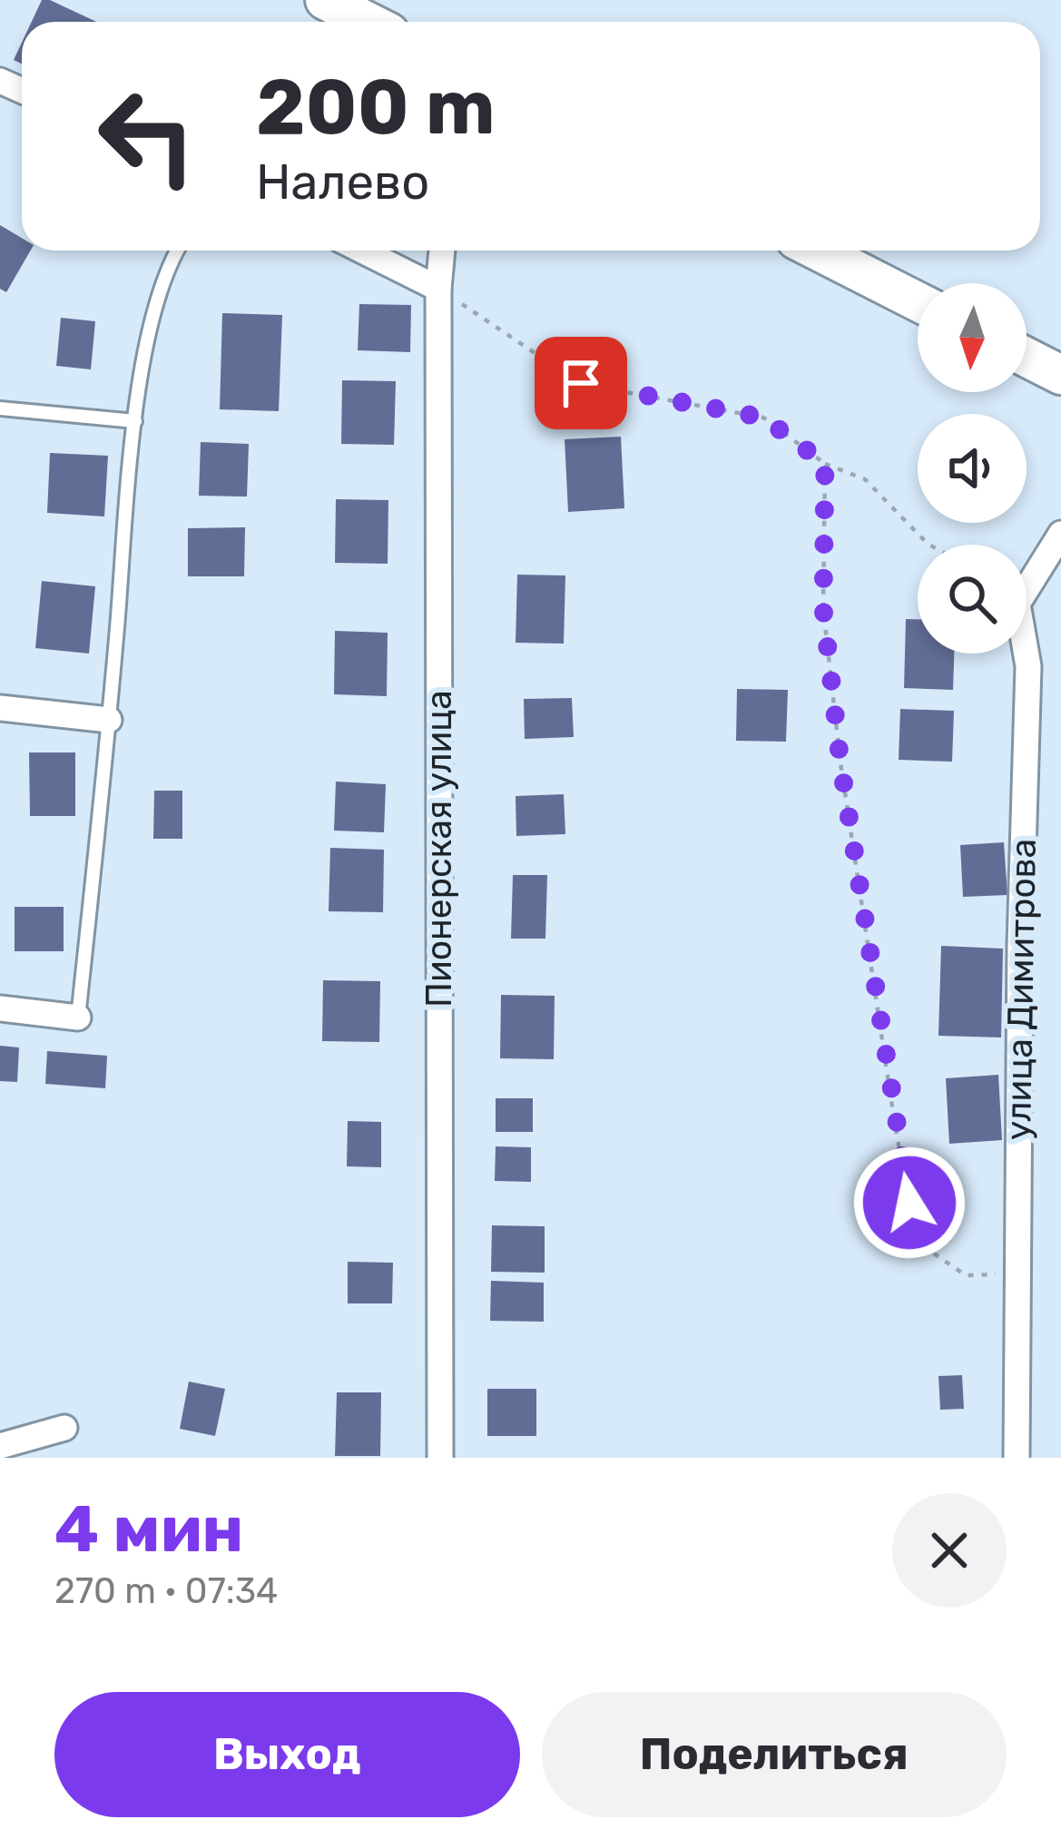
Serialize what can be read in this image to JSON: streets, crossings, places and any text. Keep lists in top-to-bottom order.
{
  "streets": {
    "street": ["Пионерская улица", "улица Димитрова"]
  },
  "north": "bottom",
  "page": {
    "turn": ["200 m", "Налево"],
    "heading": ["4 мин", "270 m · 07:34"],
    "buttons": ["Выход", "Поделиться"]
  }
}
